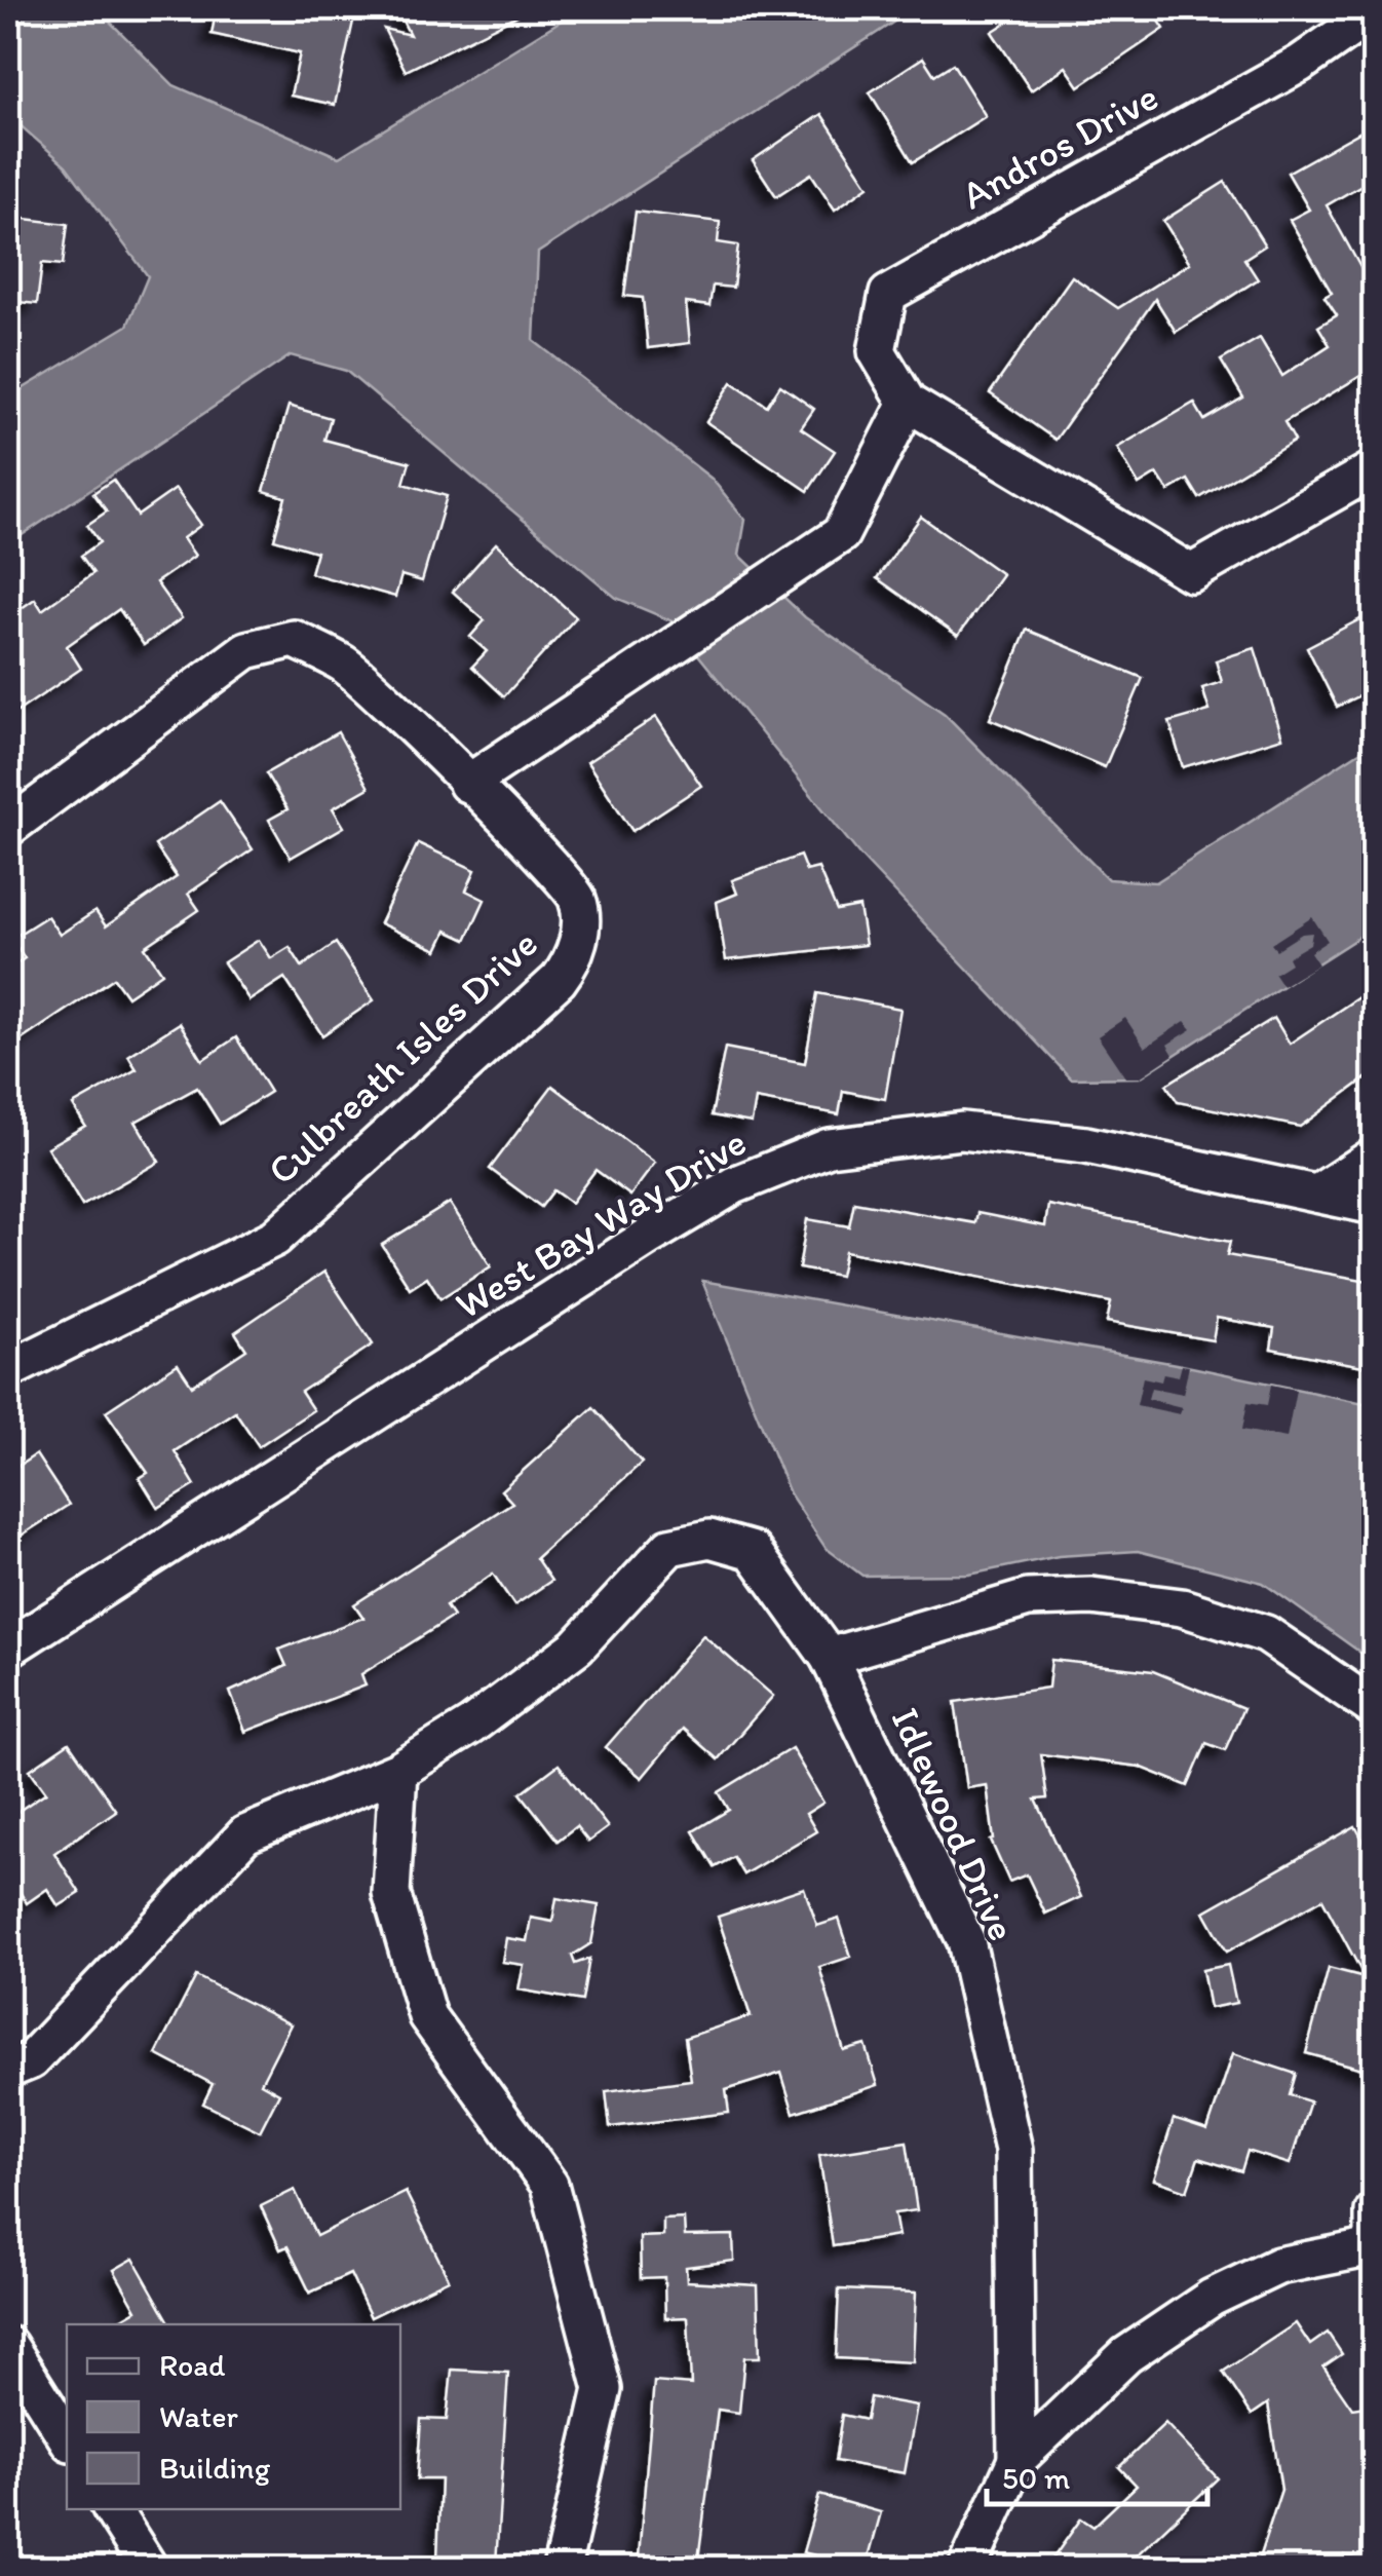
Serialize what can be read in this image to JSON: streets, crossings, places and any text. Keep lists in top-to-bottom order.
{
  "streets": {
    "street": [
      "Andros Drive",
      "Culbreath Isles Drive",
      "West Bay Way Drive",
      "Idlewood Drive"
    ]
  },
  "legend": ["Road", "Water", "Building"],
  "scale_bar": "50 m"
}
